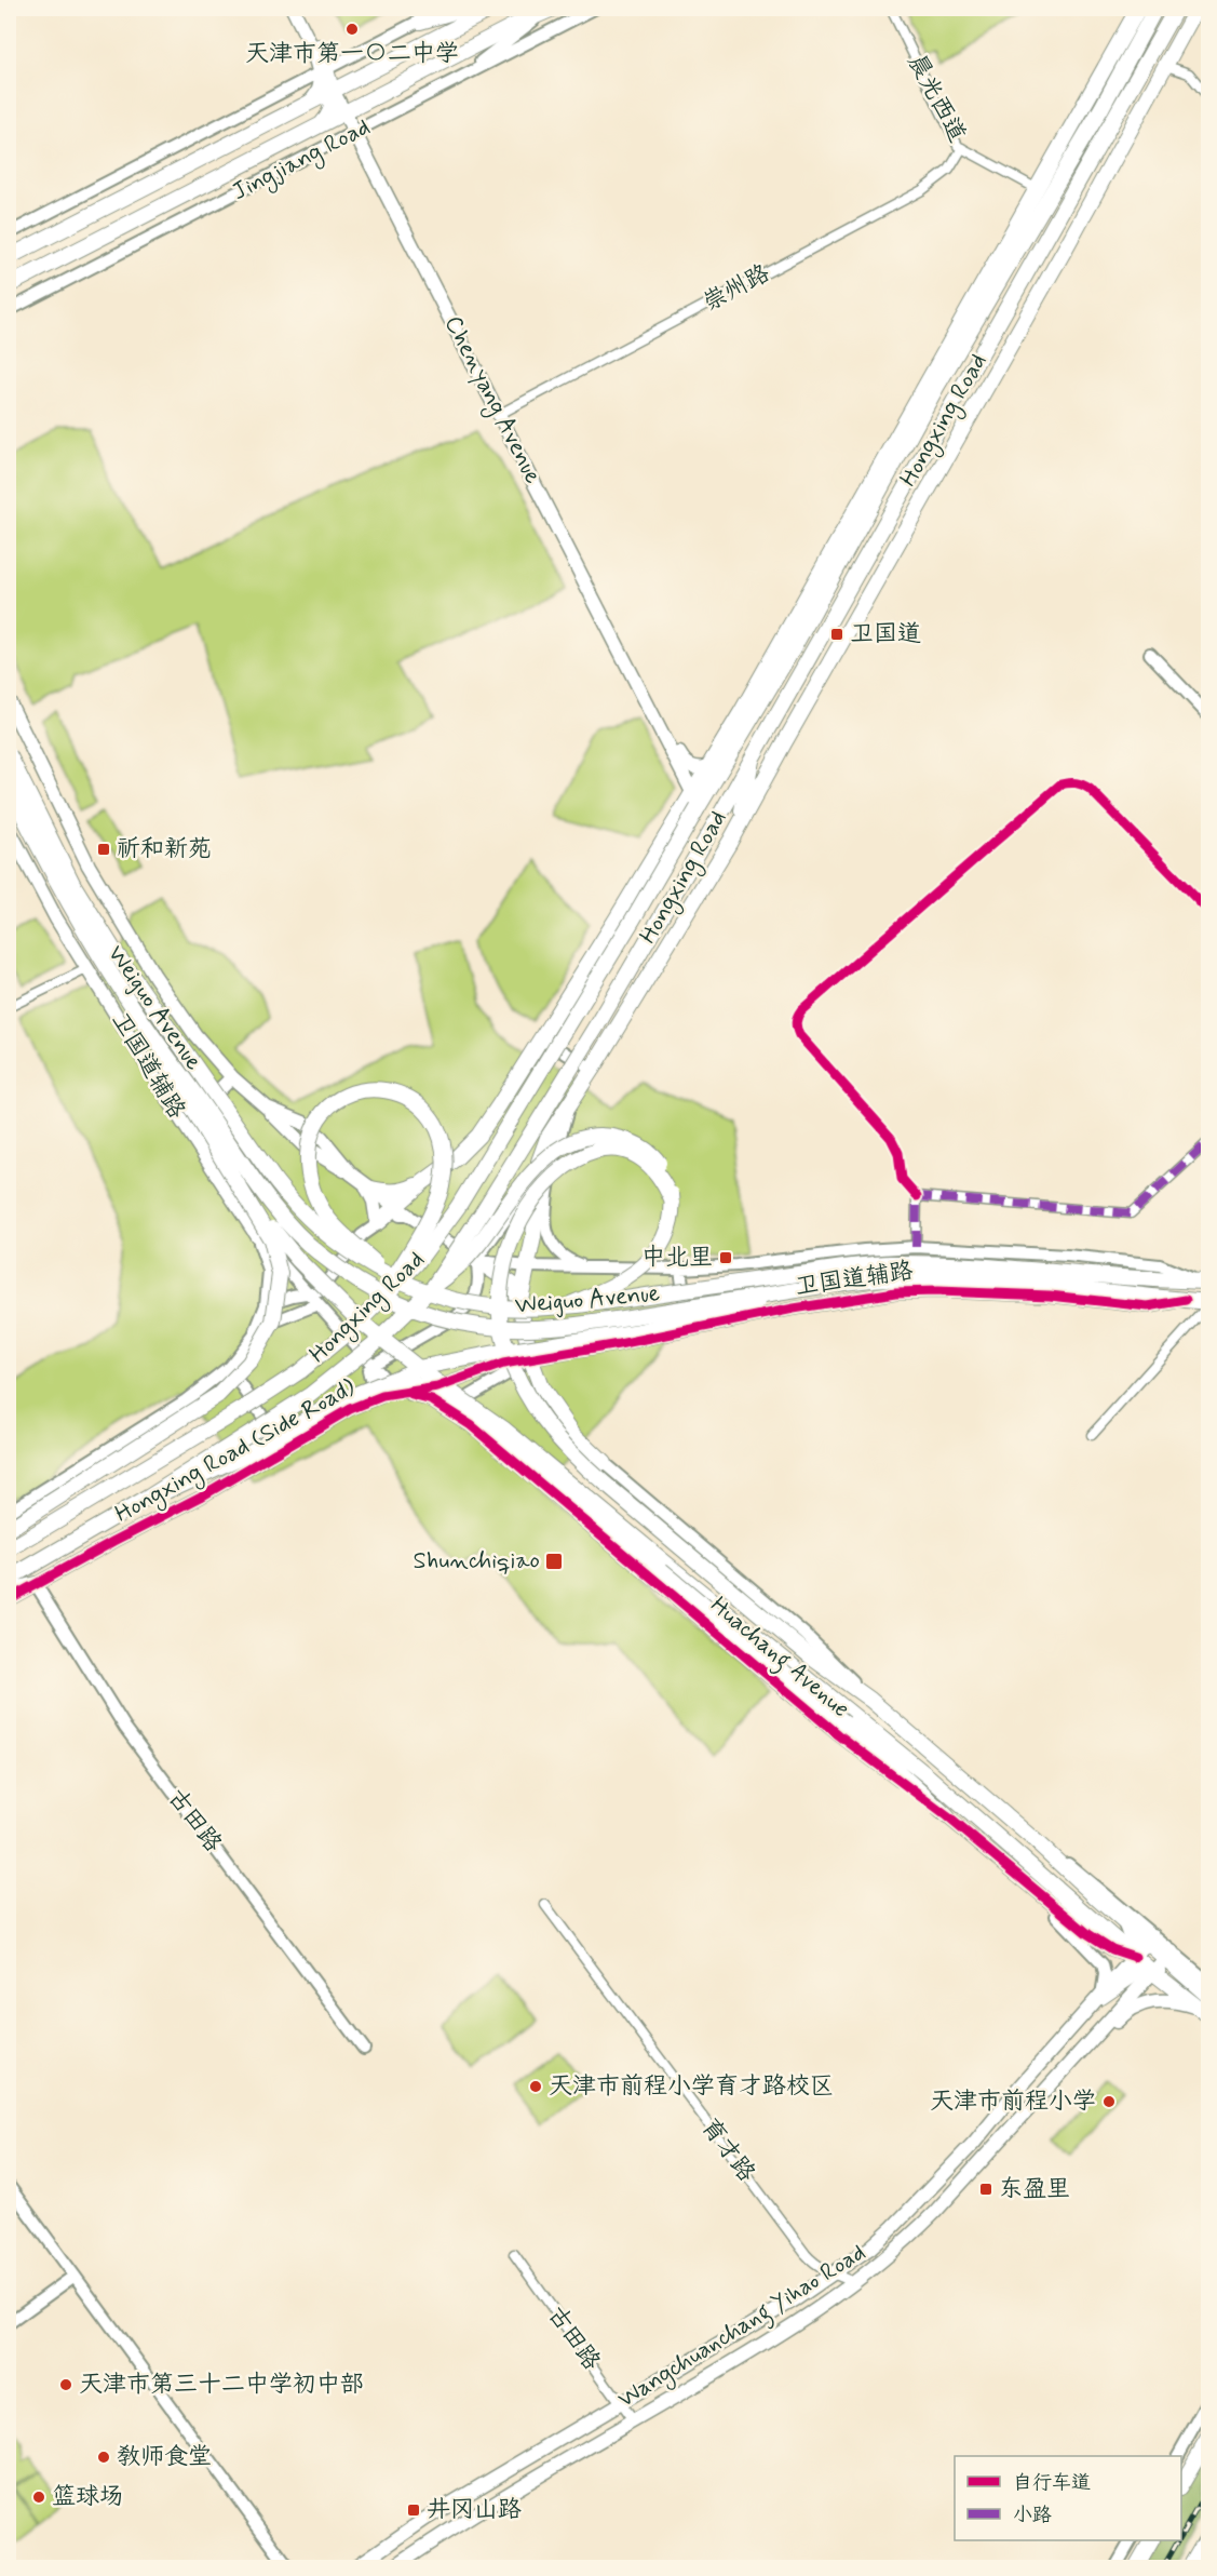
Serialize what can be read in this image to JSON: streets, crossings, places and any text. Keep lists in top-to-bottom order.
{
  "streets": {
    "main road": [
      "Jingjiang Road",
      "Chenyang Avenue",
      "Hongxing Road",
      "Weiguo Avenue",
      "卫国道辅路",
      "Huachang Avenue",
      "Wangchuanchang Yihao Road"
    ],
    "street": [
      "晨光西道",
      "崇州路",
      "Hongxing Road (Side Road)",
      "古田路",
      "育才路"
    ]
  },
  "crossings": [
    ["晨光西道", "崇州路"],
    ["Jingjiang Road", "Chenyang Avenue"],
    ["崇州路", "Chenyang Avenue"],
    ["Weiguo Avenue", "卫国道辅路"],
    ["Weiguo Avenue", "Hongxing Road (Side Road)"],
    ["Weiguo Avenue", "Huachang Avenue"],
    ["卫国道辅路", "Hongxing Road (Side Road)"],
    ["Hongxing Road (Side Road)", "Huachang Avenue"],
    ["Hongxing Road (Side Road)", "古田路"],
    ["Huachang Avenue", "Wangchuanchang Yihao Road"],
    ["古田路", "Wangchuanchang Yihao Road"],
    ["育才路", "Wangchuanchang Yihao Road"]
  ],
  "places": {
    "other": [
      "天津市第一〇二中学",
      "天津市前程小学育才路校区",
      "天津市前程小学",
      "天津市第三十二中学初中部",
      "教师食堂",
      "篮球场"
    ],
    "transit": [
      "卫国道",
      "祈和新苑",
      "中北里",
      "Shunchiqiao",
      "东盈里",
      "井冈山路"
    ]
  },
  "legend": ["自行车道", "小路"]
}
